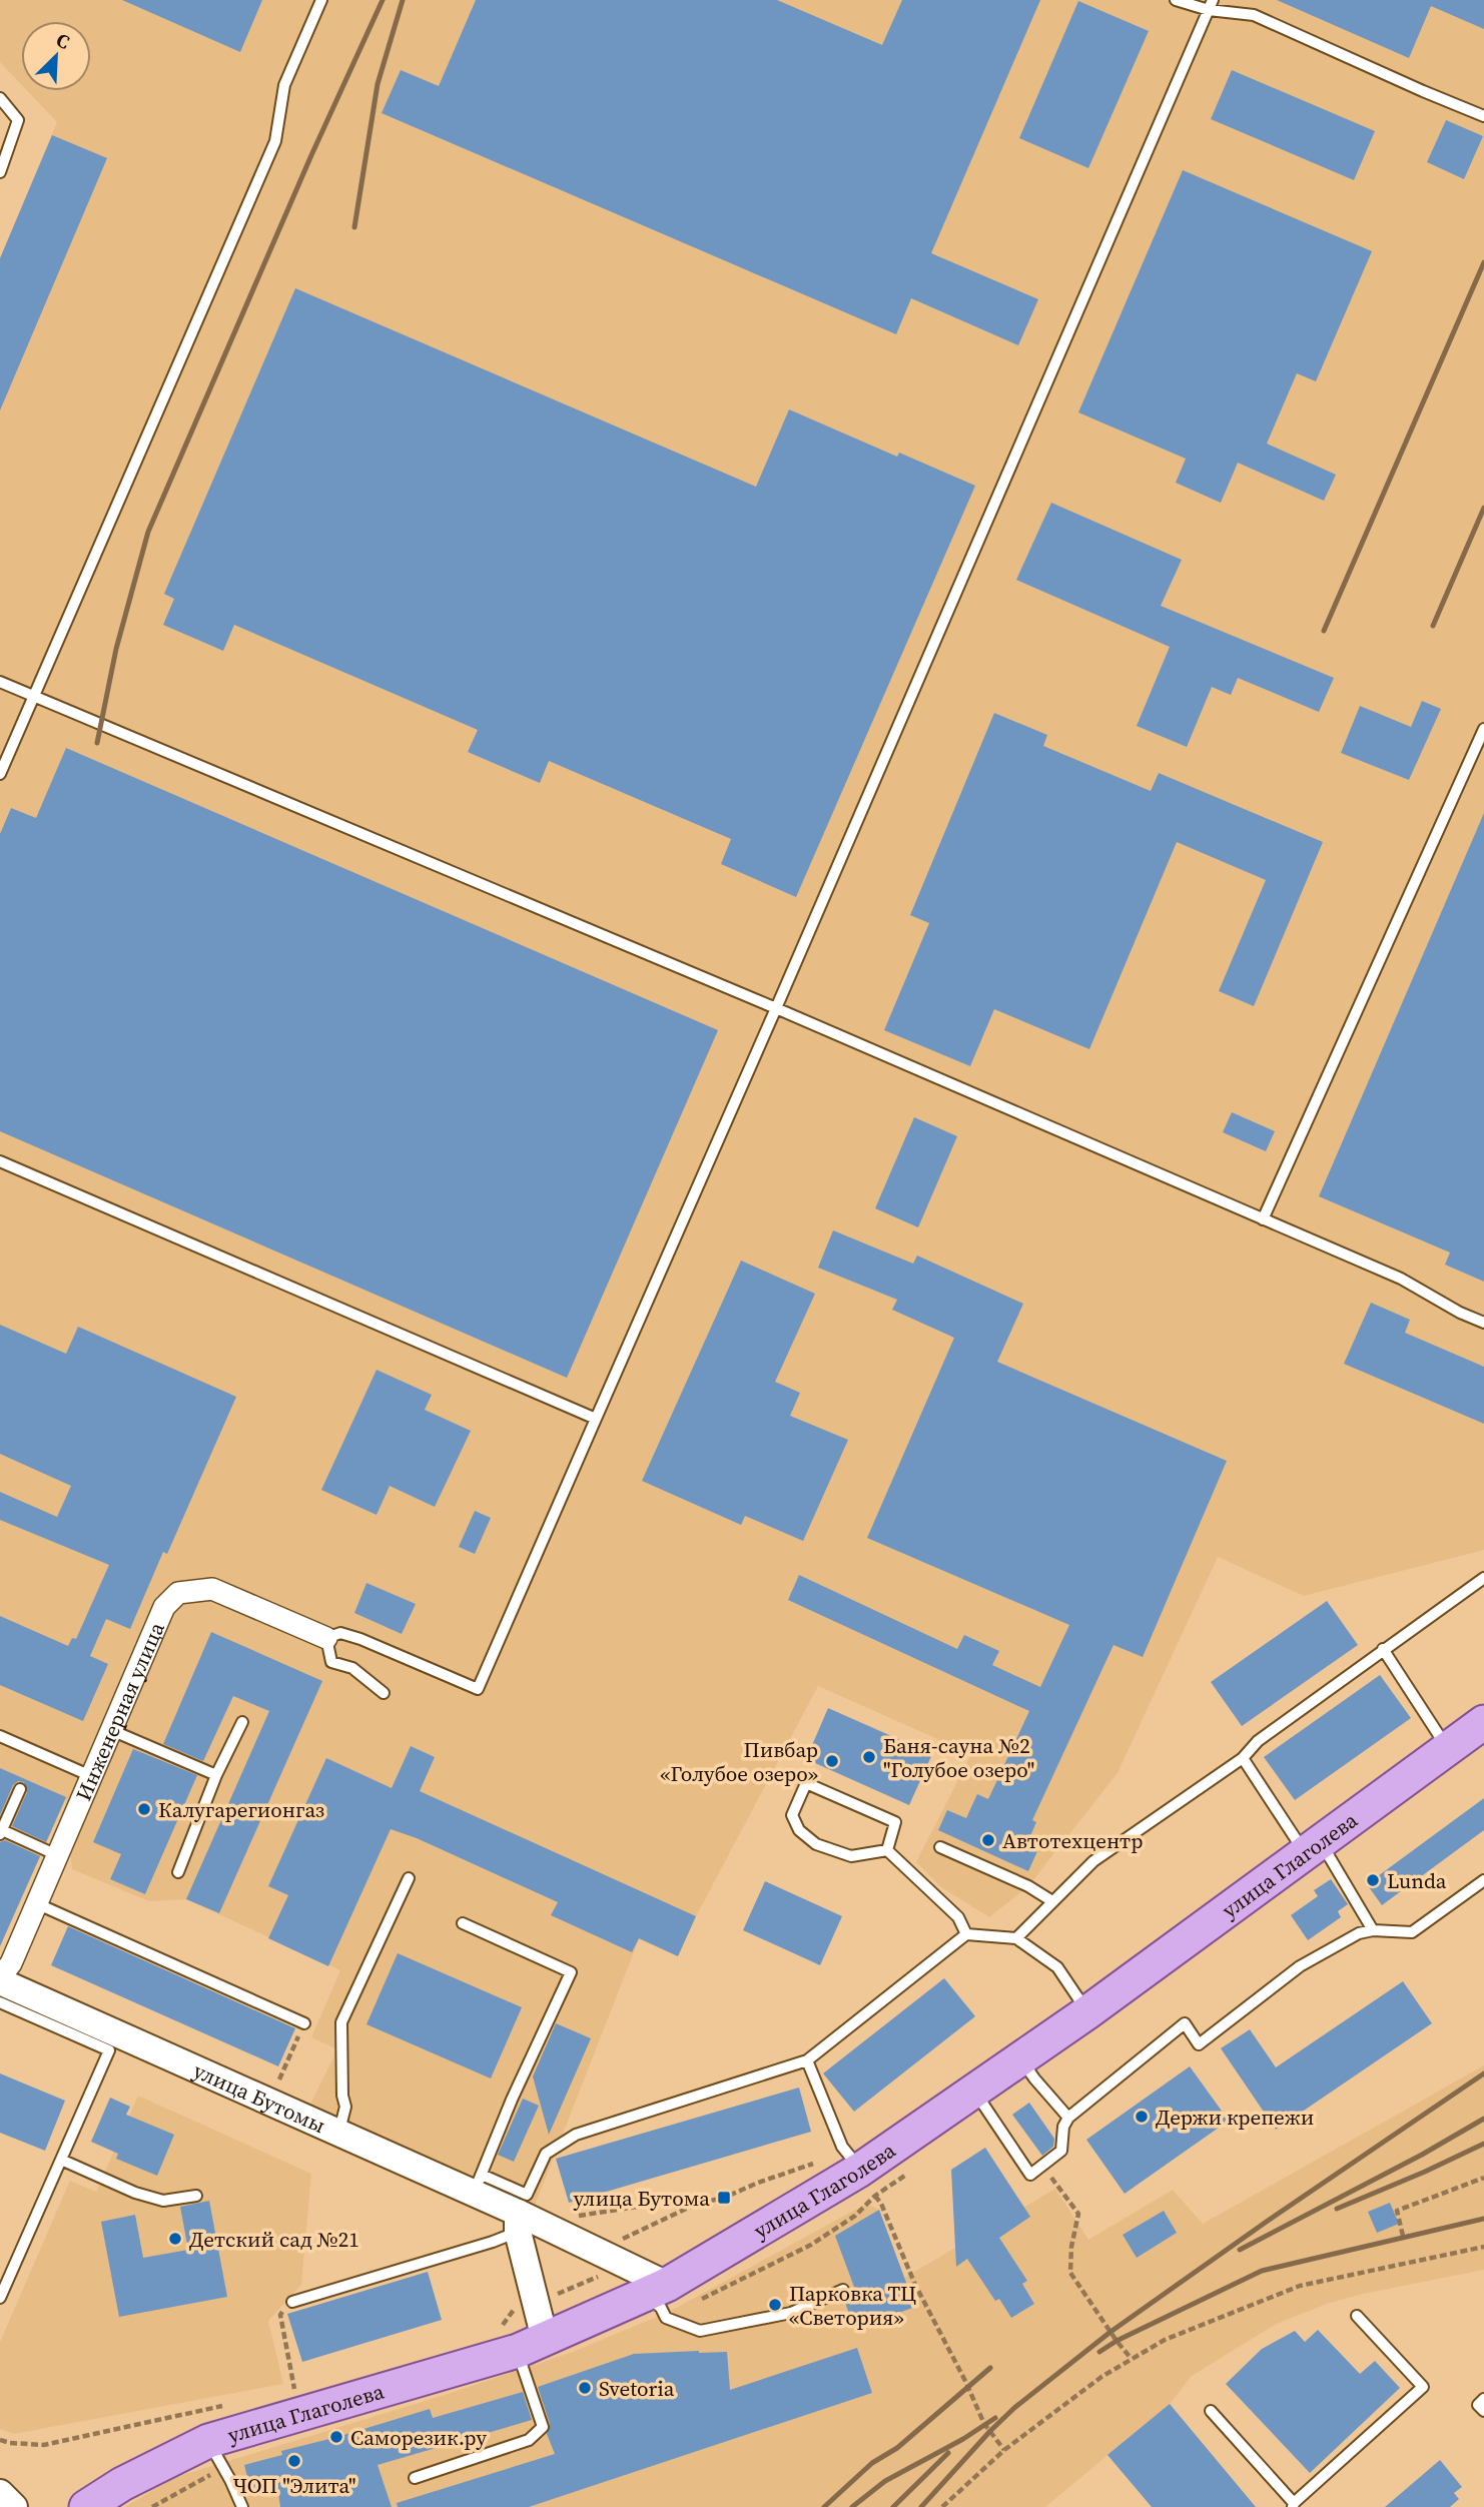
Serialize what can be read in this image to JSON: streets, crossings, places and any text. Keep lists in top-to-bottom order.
{
  "streets": {
    "main road": ["улица Глаголева"],
    "street": ["Инженерная улица", "улица Бутомы"]
  },
  "crossings": [
    ["Инженерная улица", "улица Бутомы"],
    ["улица Глаголева", "улица Бутомы"]
  ],
  "places": {
    "other": [
      "Баня-сауна №2 \"Голубое озеро\"",
      "Пивбар «Голубое озеро»",
      "Калугарегионгаз",
      "Автотехцентр",
      "Lunda",
      "Держи крепежи",
      "Детский сад №21",
      "Парковка ТЦ «Светория»",
      "Svetoria",
      "Саморезик.ру",
      "ЧОП \"Элита\""
    ],
    "transit": ["улица Бутома"]
  },
  "north": "top right"
}
